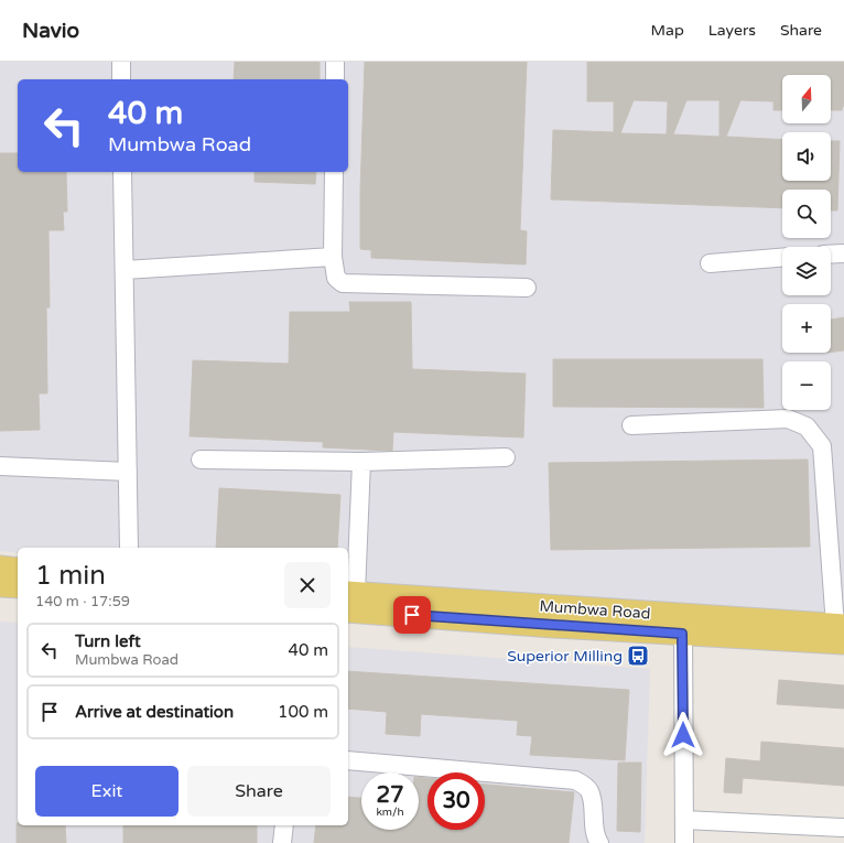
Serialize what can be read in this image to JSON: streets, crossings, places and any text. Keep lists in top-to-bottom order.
{
  "streets": {
    "main road": ["Mumbwa Road"]
  },
  "places": {
    "bus stop": ["Superior Milling"]
  },
  "north": "top",
  "page": {
    "header": "Navio",
    "nav": ["Map", "Layers", "Share"],
    "map_buttons": ["+", "−"],
    "turn": ["40 m", "Mumbwa Road"],
    "heading": ["1 min", "140 m · 17:59"],
    "list": [
      {
        "name": "Turn left",
        "note": "Mumbwa Road",
        "value": "40 m"
      },
      {
        "name": "Arrive at destination",
        "value": "100 m"
      }
    ],
    "buttons": ["Exit", "Share"],
    "speed": "27 km/h",
    "limit": "30"
  }
}
